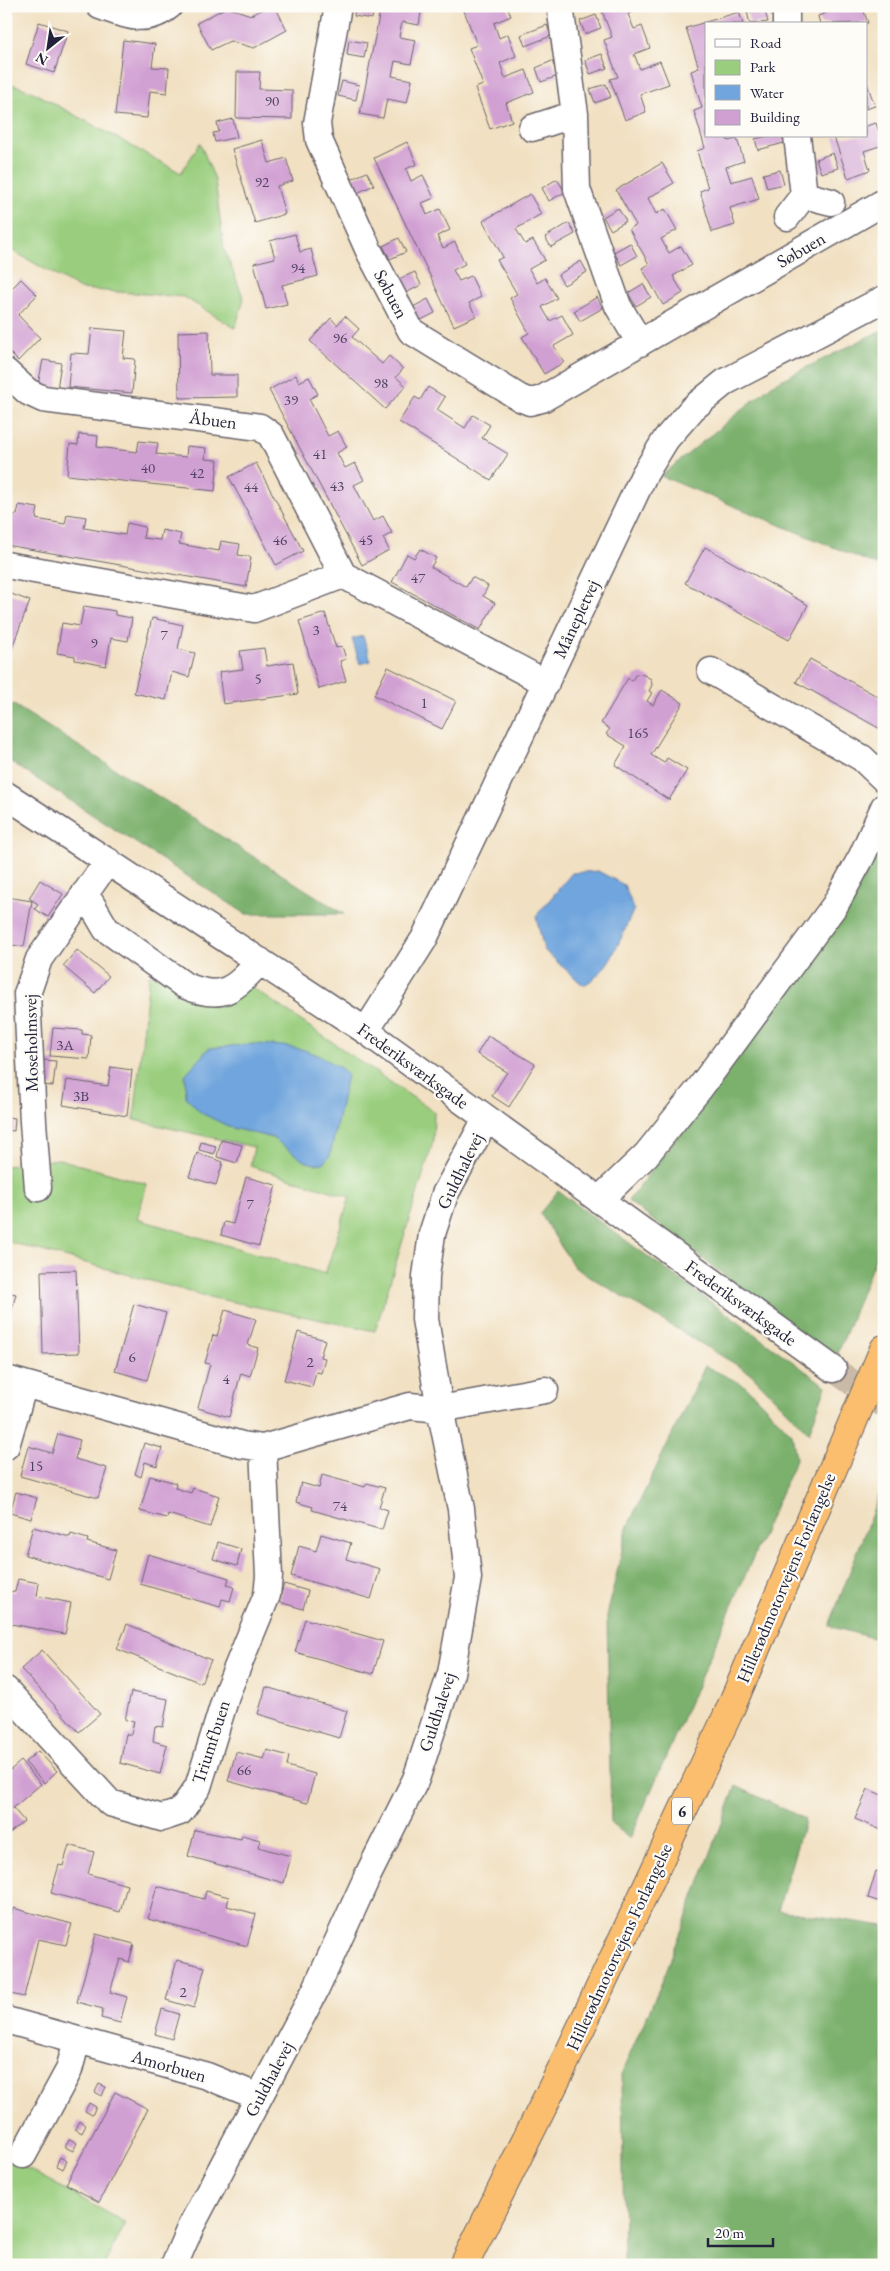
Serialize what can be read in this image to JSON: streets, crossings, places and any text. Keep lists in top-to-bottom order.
{
  "streets": {
    "highway": ["Hillerødmotorvejens Forlængelse", "6"],
    "street": [
      "Søbuen",
      "Åbuen",
      "Månepletvej",
      "Moseholmsvej",
      "Frederiksværksgade",
      "Guldhalevej",
      "Triumfbuen",
      "Amorbuen"
    ]
  },
  "crossings": [
    ["Månepletvej", "Frederiksværksgade"],
    ["Moseholmsvej", "Frederiksværksgade"],
    ["Frederiksværksgade", "Guldhalevej"],
    ["Guldhalevej", "Amorbuen"]
  ],
  "house_numbers": [
    "90",
    "92",
    "94",
    "96",
    "98",
    "39",
    "41",
    "40",
    "42",
    "43",
    "44",
    "46",
    "45",
    "47",
    "3",
    "7",
    "9",
    "5",
    "1",
    "165",
    "3A",
    "3B",
    "7",
    "6",
    "2",
    "4",
    "15",
    "74",
    "66",
    "2"
  ],
  "legend": [
    "Road",
    "Park",
    "Water",
    "Building"
  ],
  "scale_bar": "20 m",
  "north": "bottom left"
}
